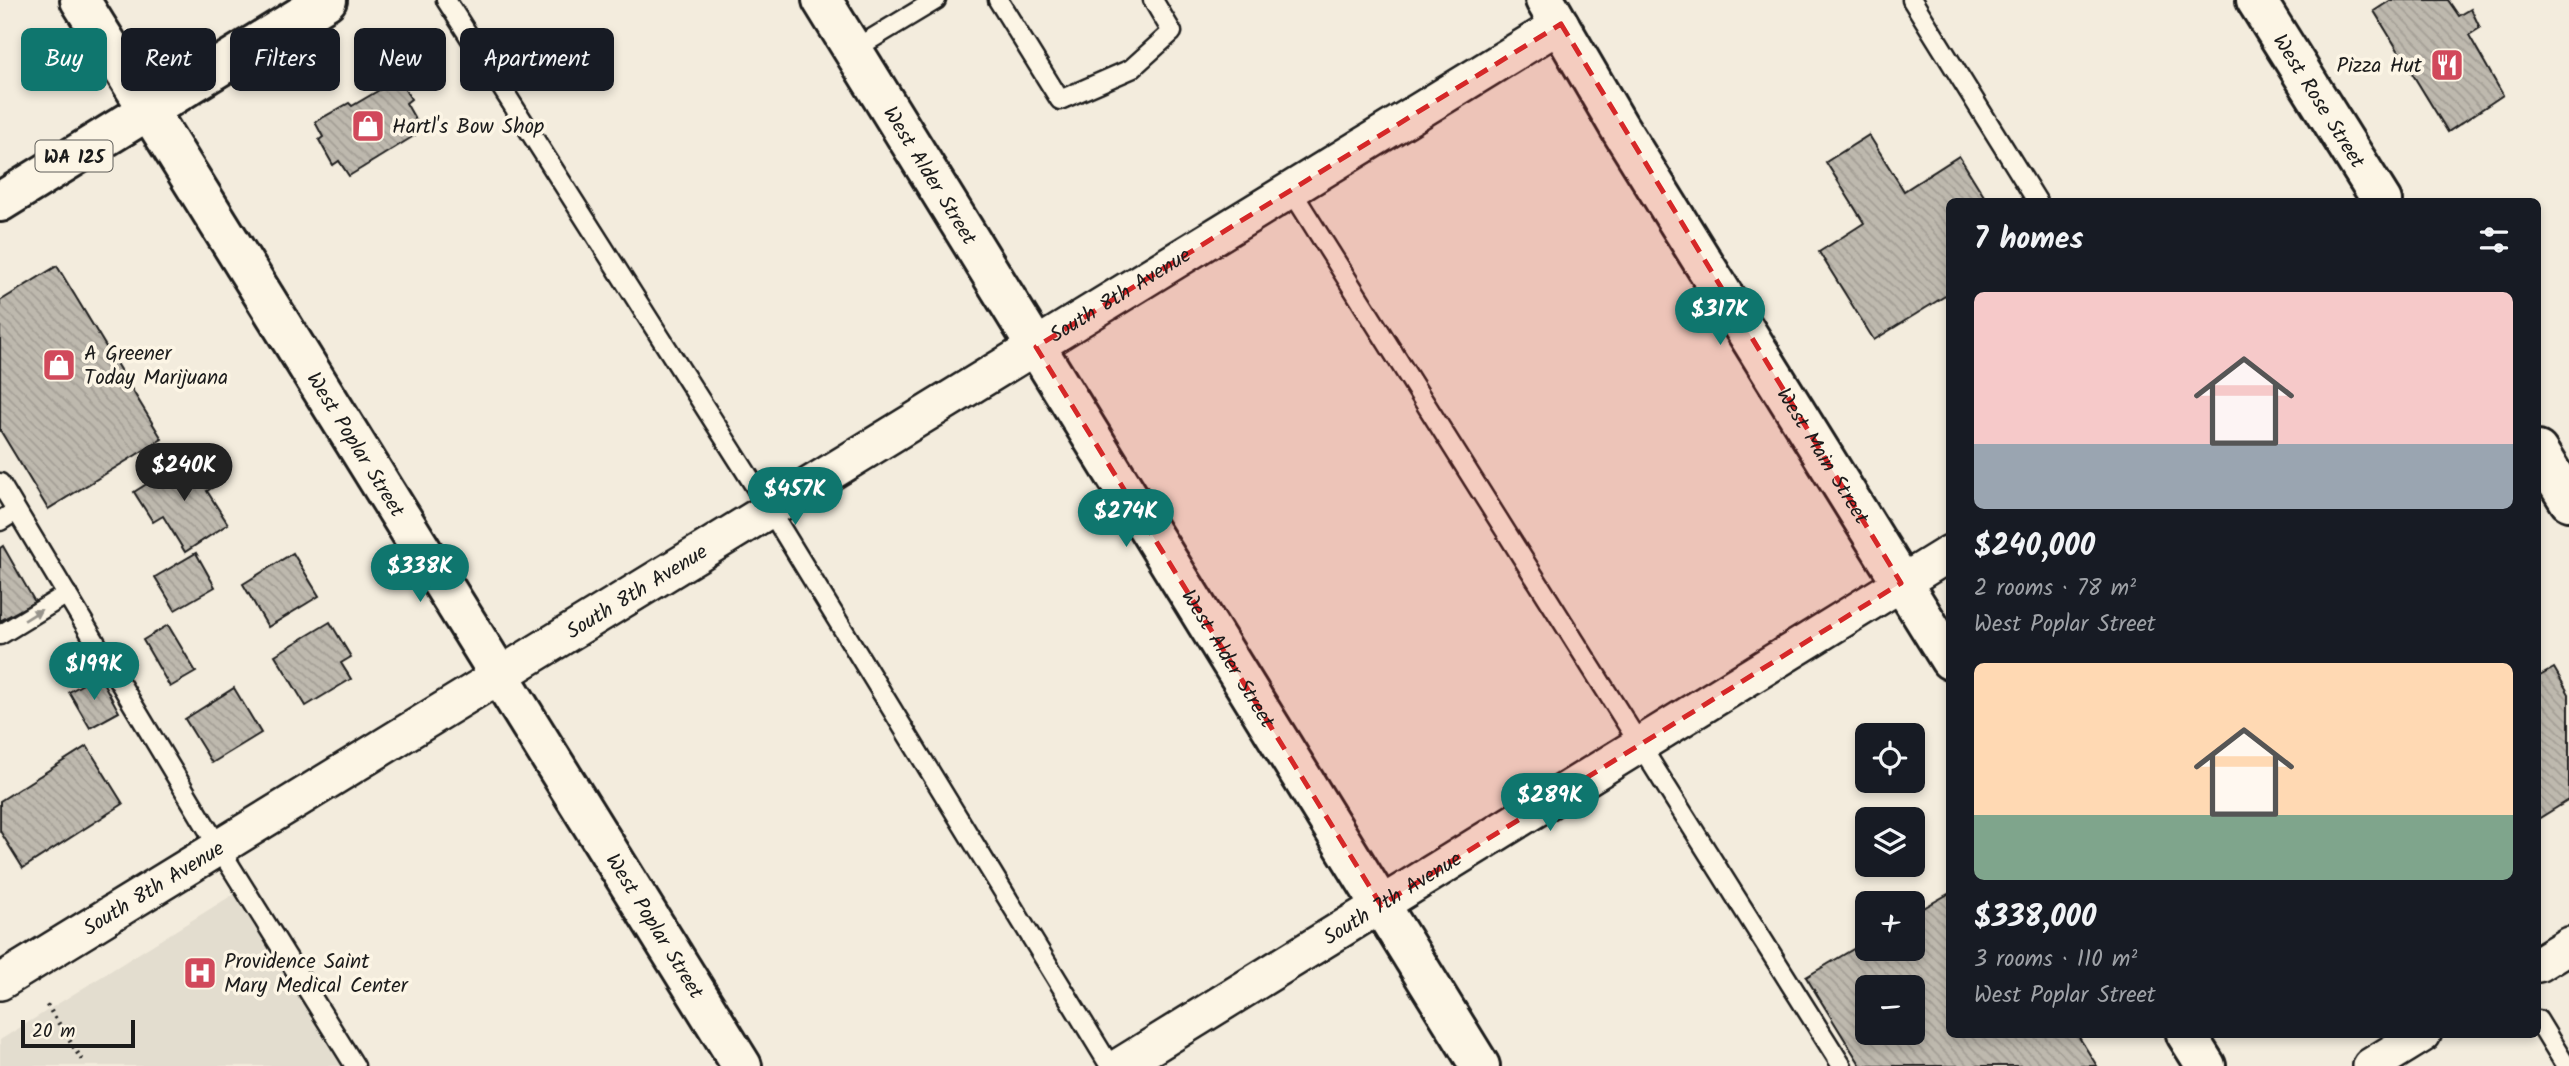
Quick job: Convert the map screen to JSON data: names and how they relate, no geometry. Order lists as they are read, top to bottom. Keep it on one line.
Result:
{"streets":{"main road":["West Rose Street","WA 125","West Alder Street","West Poplar Street","West Main Street"],"street":["South 8th Avenue","South 7th Avenue"]},"crossings":[["WA 125","West Poplar Street"],["West Alder Street","South 8th Avenue"],["West Alder Street","South 7th Avenue"],["South 8th Avenue","West Poplar Street"],["South 8th Avenue","West Main Street"],["West Main Street","South 7th Avenue"]],"places":{"restaurant":["Pizza Hut"],"shop":["Hartl's Bow Shop","A Greener Today Marijuana"],"hospital":["Providence Saint Mary Medical Center"]},"scale_bar":"20 m","page":{"chip":["Buy","Rent","Filters","New","Apartment"],"heading":"7 homes","list":[{"name":"$240,000","note":"2 rooms · 78 m² · West Poplar Street"},{"name":"$338,000","note":"3 rooms · 110 m² · West Poplar Street"}],"price":["$317K","$240K","$457K","$274K","$338K","$199K","$289K"],"map_buttons":["+","−"],"scale":"20 m"}}
